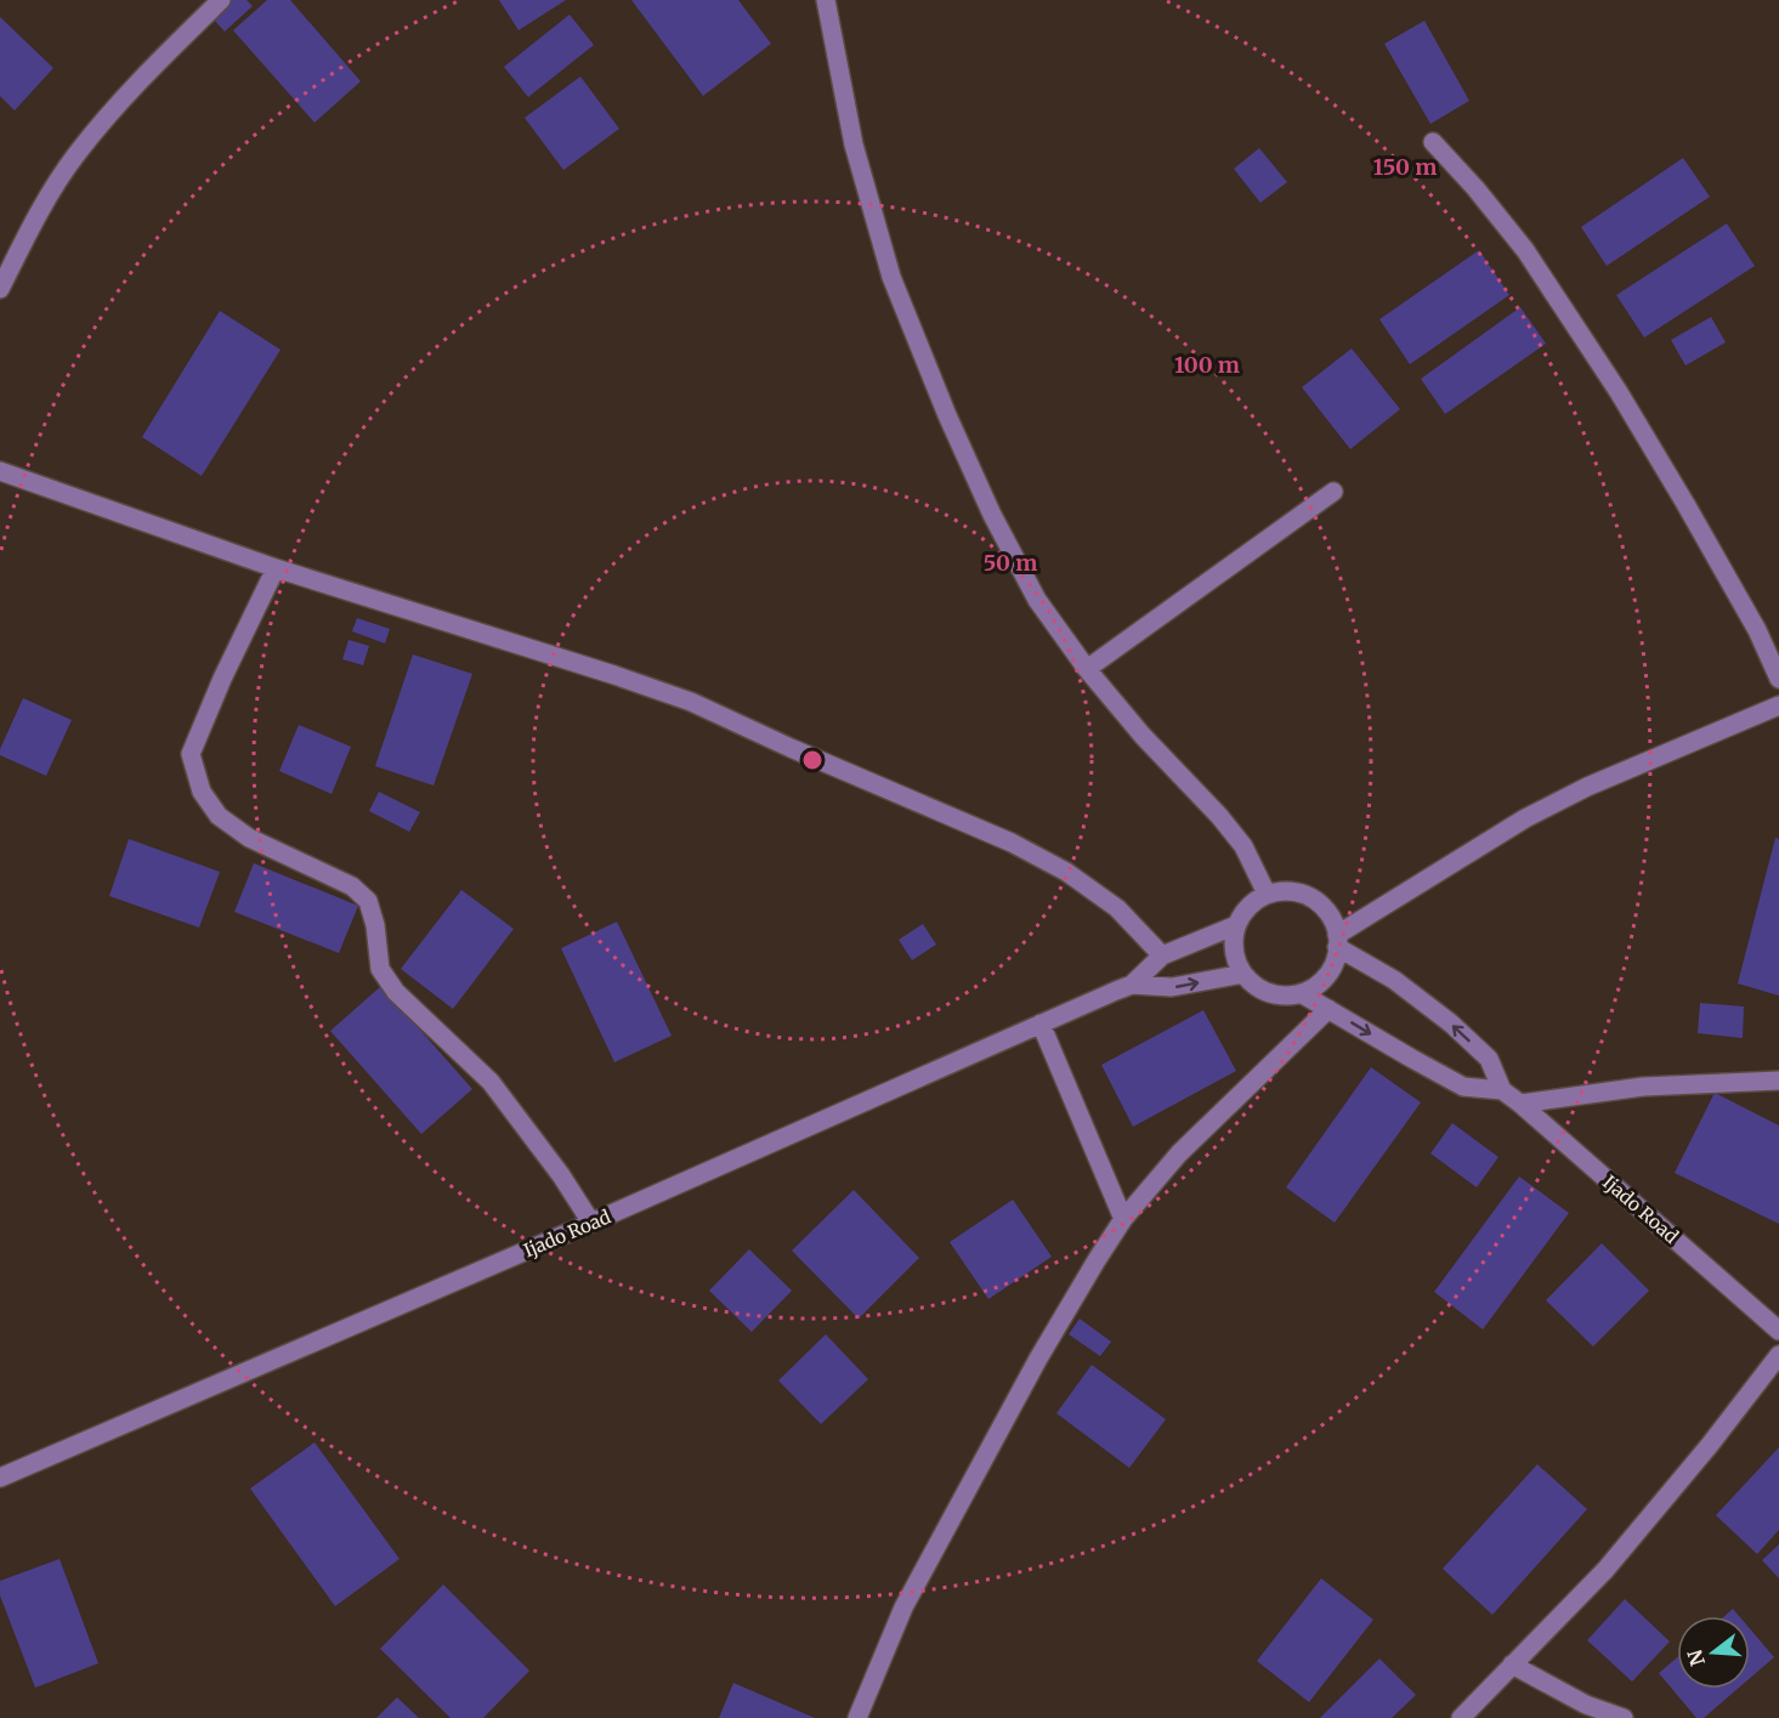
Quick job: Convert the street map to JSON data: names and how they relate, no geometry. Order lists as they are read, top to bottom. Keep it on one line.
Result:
{"streets":{"street":["Ijado Road"]},"north":"left","rings":["150 m","100 m","50 m"]}
